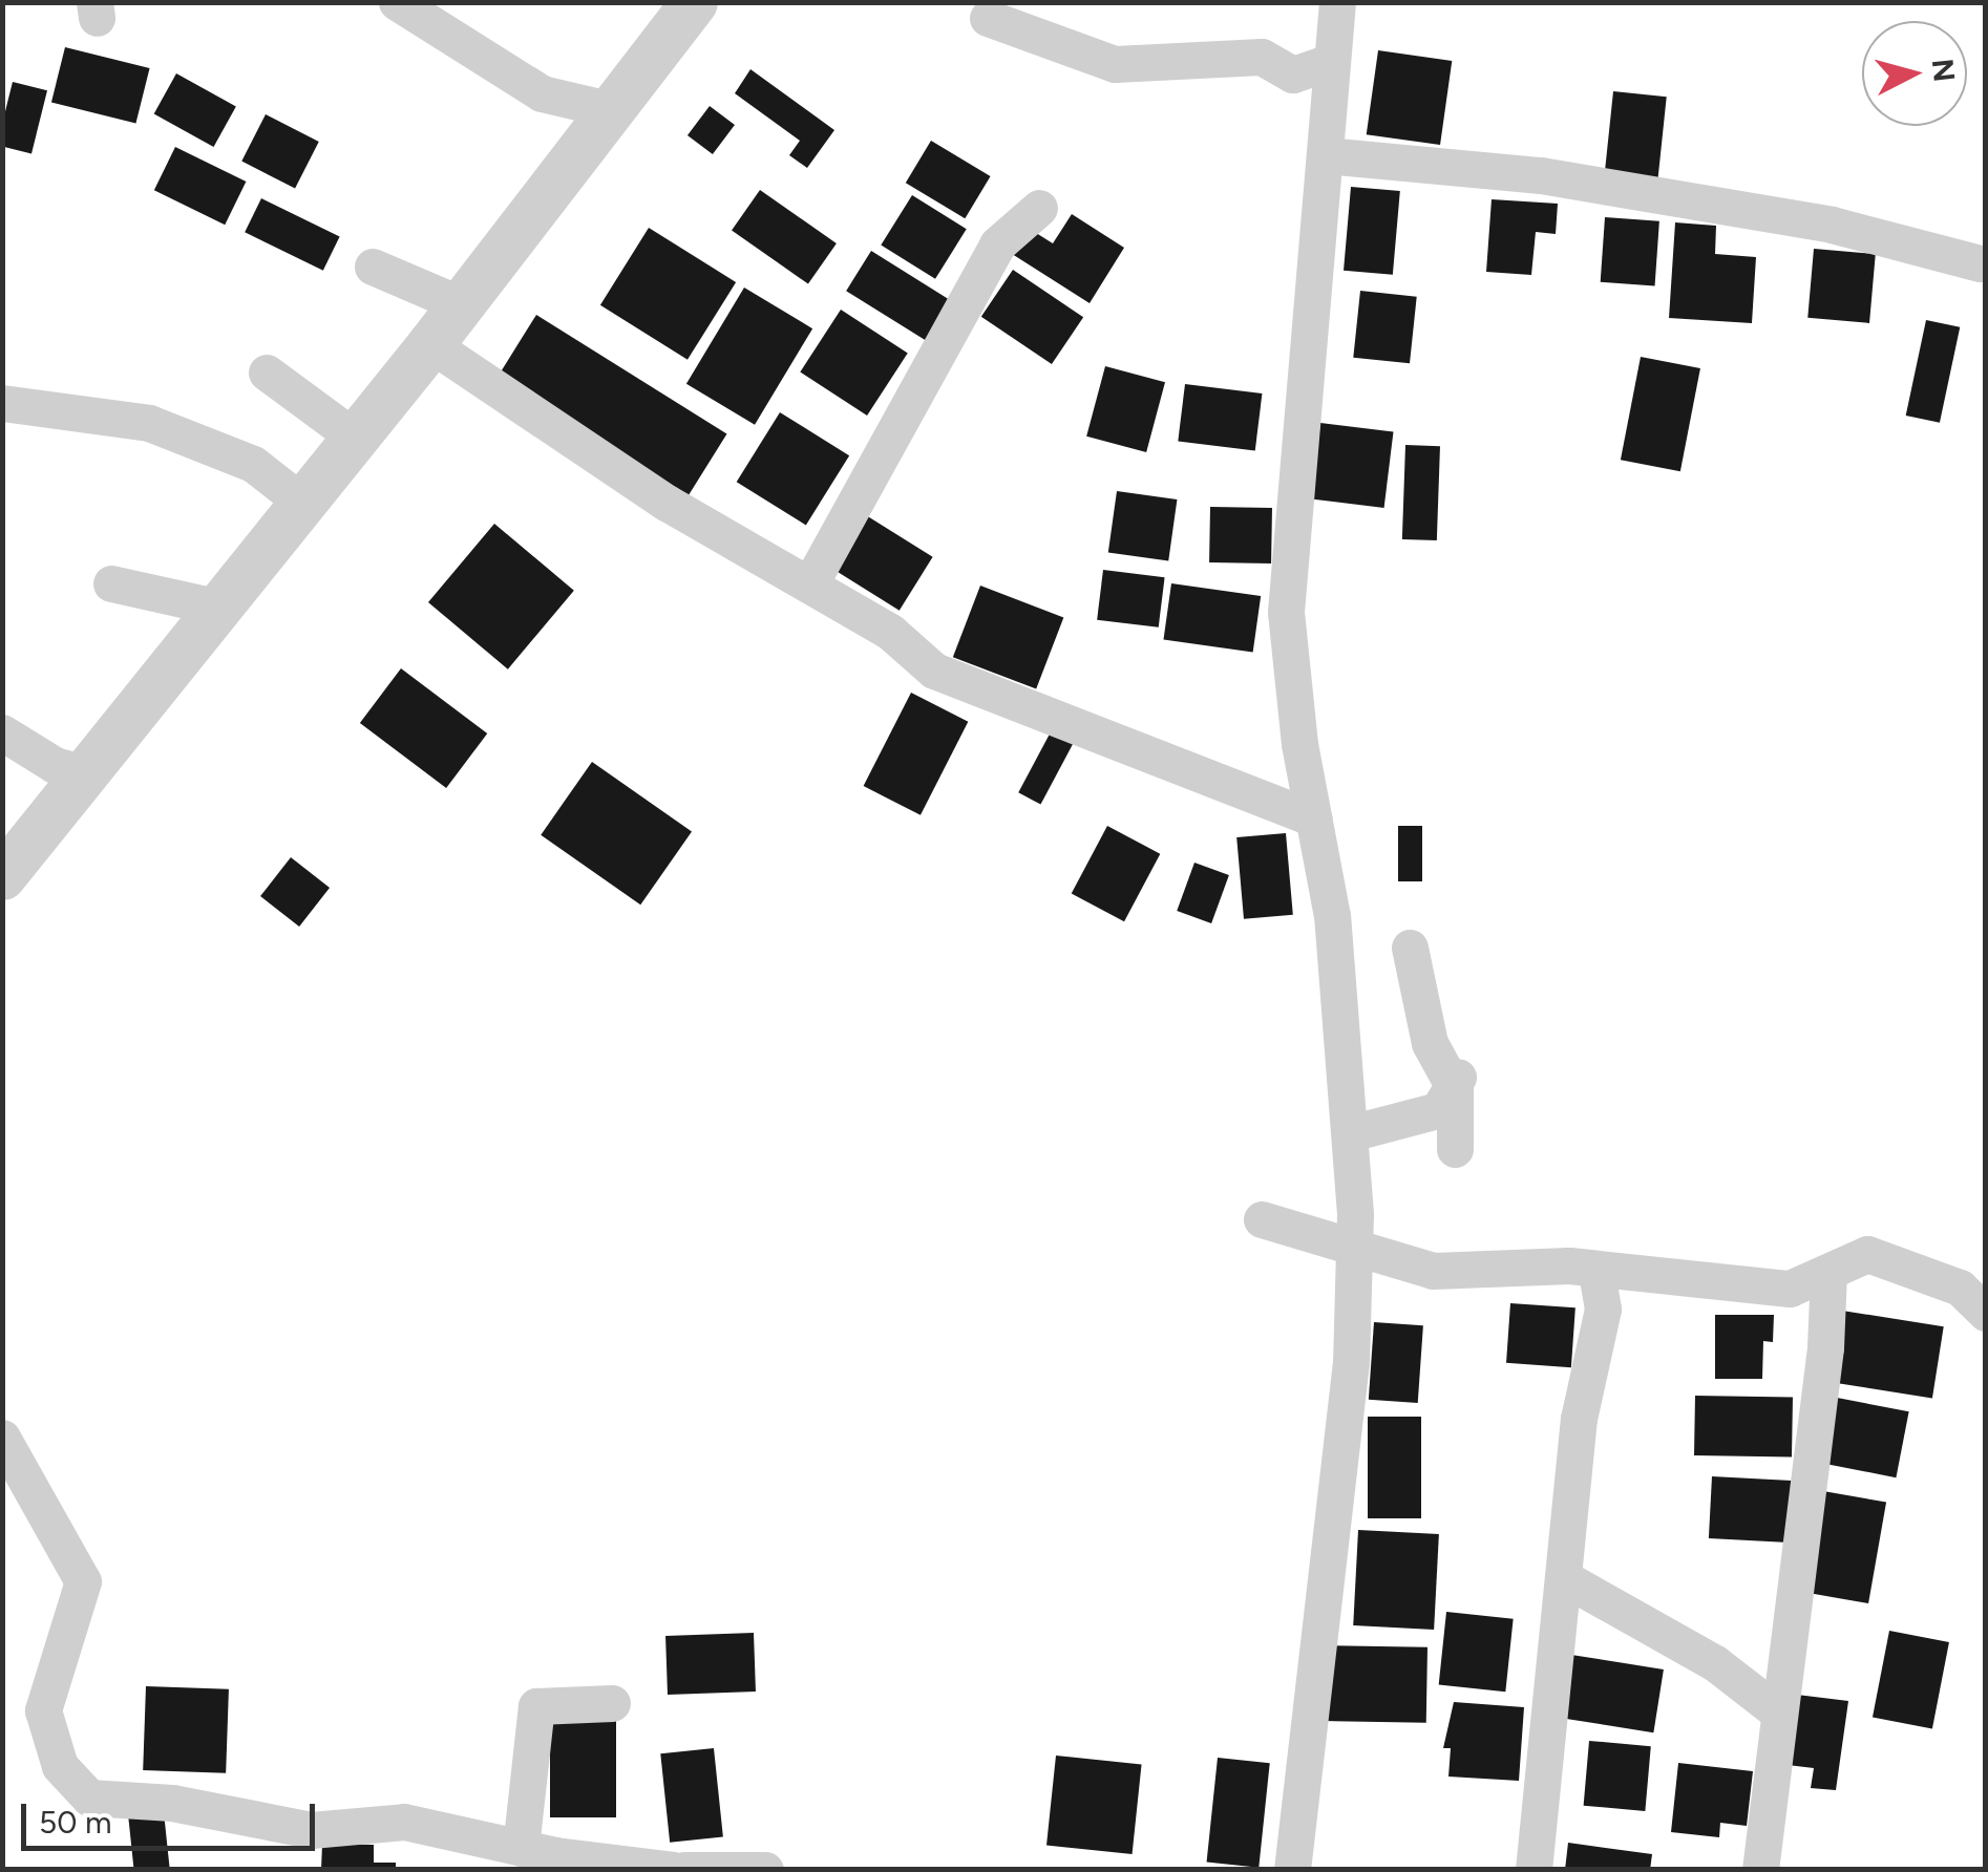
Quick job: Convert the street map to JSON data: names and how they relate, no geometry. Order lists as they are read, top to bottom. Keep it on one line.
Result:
{"scale_bar":"50 m","north":"right"}
